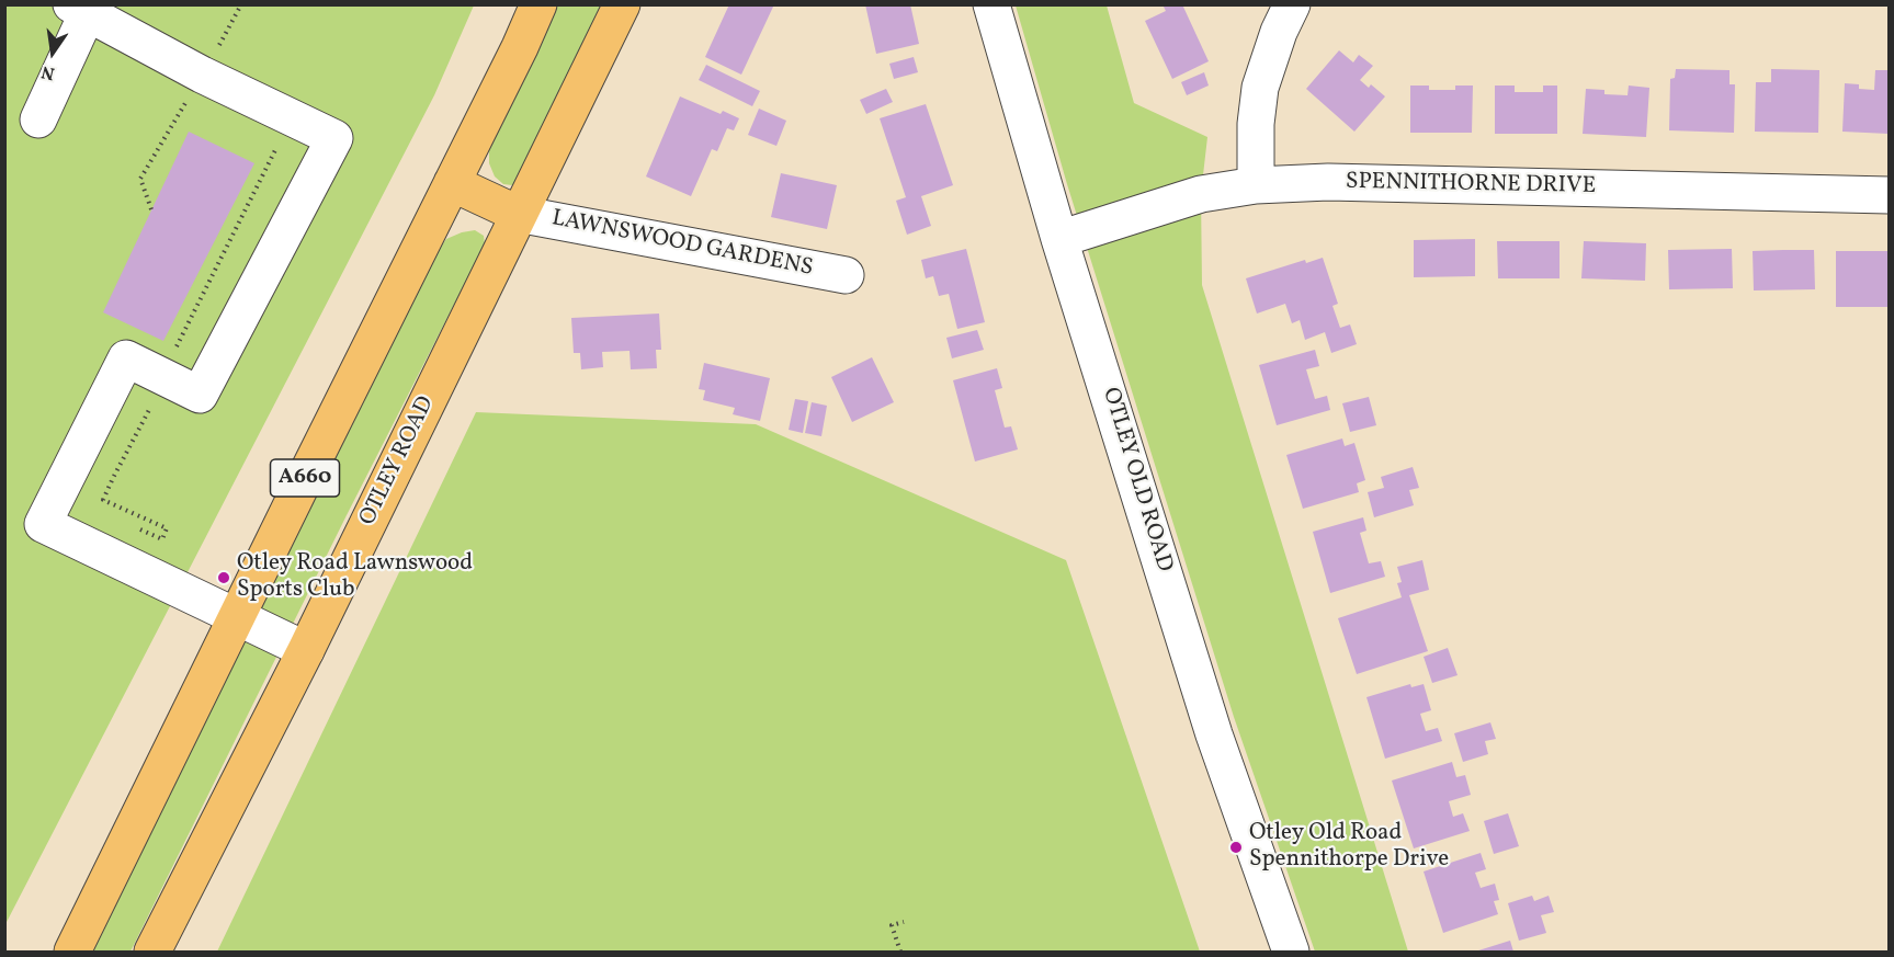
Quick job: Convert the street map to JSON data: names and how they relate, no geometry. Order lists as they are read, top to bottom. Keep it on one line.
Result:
{"streets":{"highway":["OTLEY ROAD","A660"],"street":["SPENNITHORNE DRIVE","LAWNSWOOD GARDENS","OTLEY OLD ROAD"]},"crossings":[["SPENNITHORNE DRIVE","OTLEY OLD ROAD"],["LAWNSWOOD GARDENS","OTLEY ROAD"]],"places":["Otley Road Lawnswood Sports Club","Otley Old Road Spennithorpe Drive"],"north":"bottom"}
